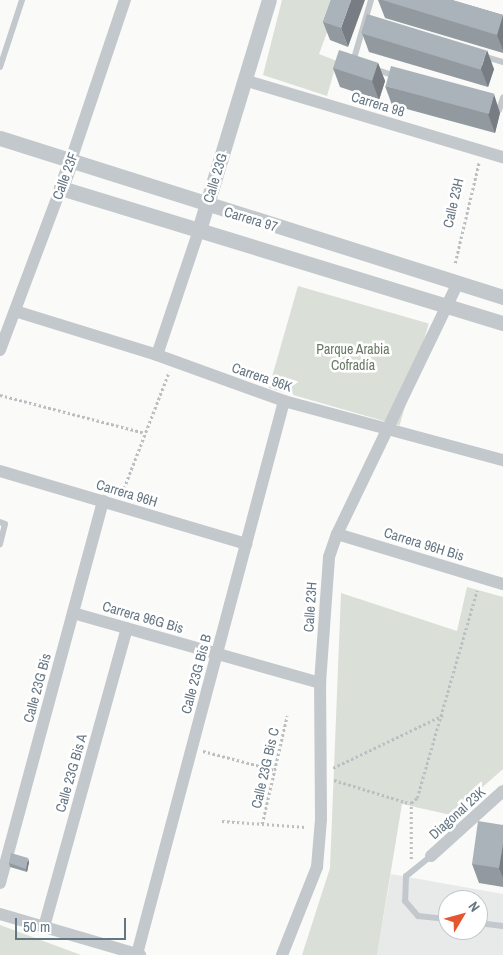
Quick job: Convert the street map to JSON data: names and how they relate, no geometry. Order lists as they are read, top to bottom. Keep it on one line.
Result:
{"streets":{"street":["Carrera 98","Calle 23F","Calle 23G","Calle 23H","Carrera 97","Carrera 96K","Carrera 96H","Carrera 96H Bis","Carrera 96G Bis","Calle 23G Bis B","Calle 23G Bis","Calle 23G Bis A","Diagonal 23K"],"path":["Calle 23G Bis C"]},"crossings":[["Carrera 98","Calle 23G"],["Carrera 98","Calle 23H"],["Calle 23F","Carrera 97"],["Calle 23F","Carrera 96K"],["Calle 23G","Carrera 97"],["Calle 23G","Carrera 96K"],["Calle 23H","Carrera 97"],["Calle 23H","Carrera 96K"],["Calle 23H","Carrera 96H Bis"],["Calle 23H","Carrera 96G Bis"],["Carrera 96K","Calle 23G Bis B"],["Carrera 96H","Calle 23G Bis B"],["Carrera 96H","Calle 23G Bis"],["Carrera 96G Bis","Calle 23G Bis B"],["Carrera 96G Bis","Calle 23G Bis"],["Carrera 96G Bis","Calle 23G Bis A"]],"parks":["Parque Arabia Cofradía"],"scale_bar":"50 m","north":"top right"}
